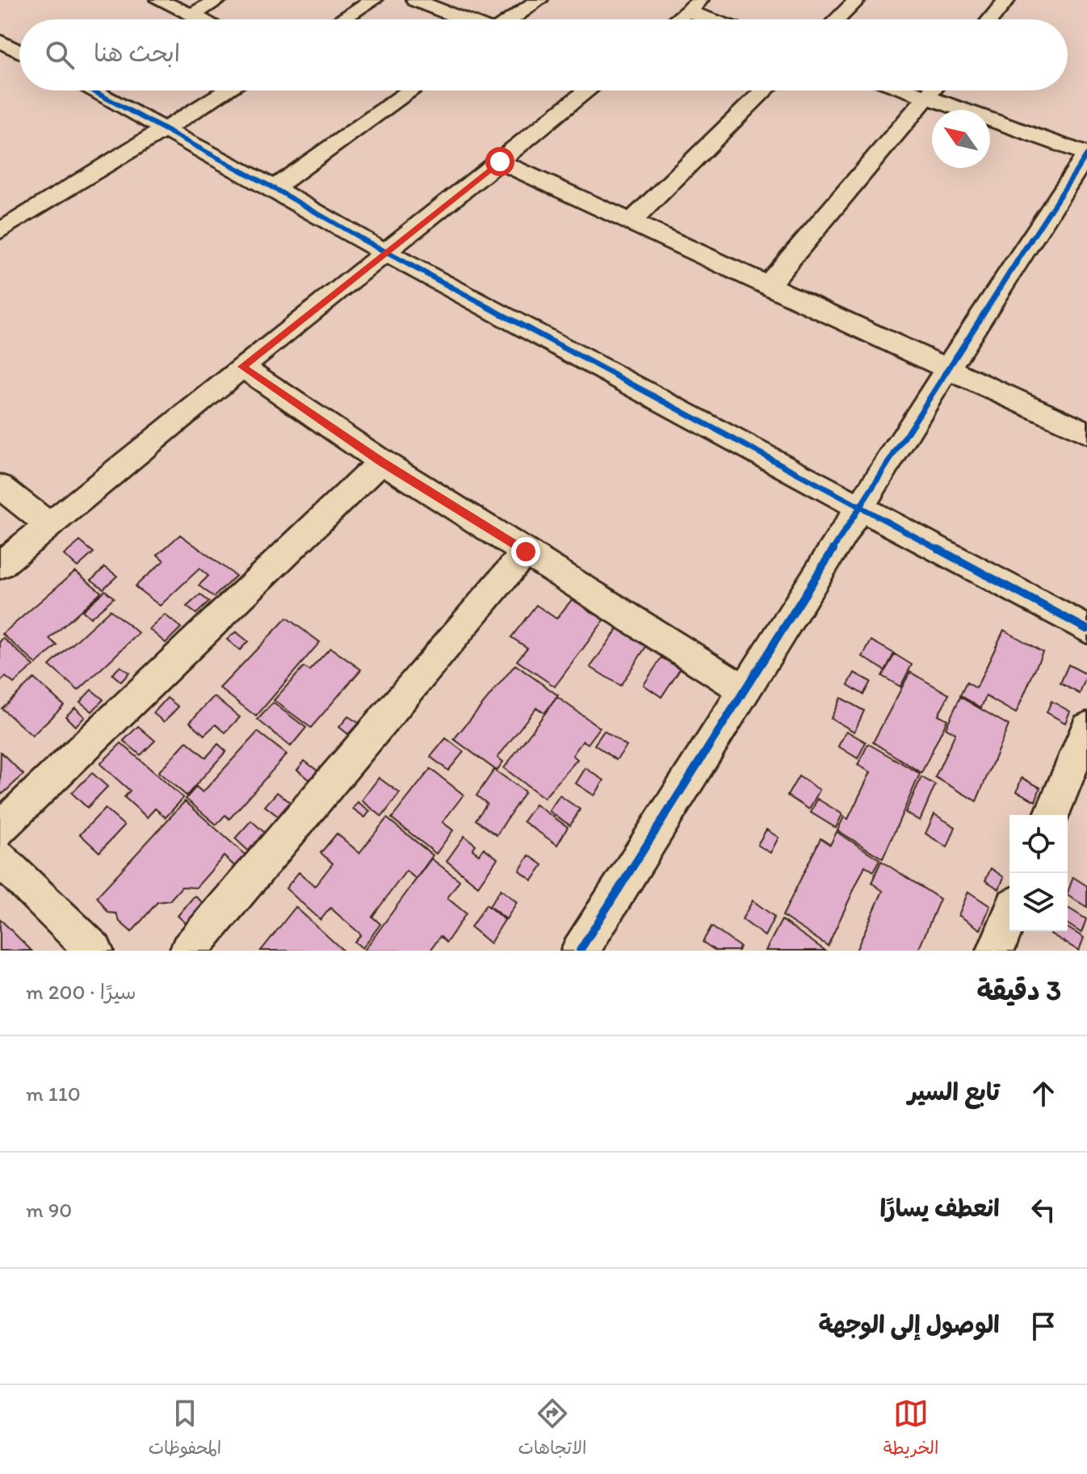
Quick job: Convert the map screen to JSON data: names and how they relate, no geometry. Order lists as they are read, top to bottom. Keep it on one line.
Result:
{"north":"top left","page":{"search":"ابحث هنا","heading":["3 دقيقة","سيرًا · 200 m"],"list":[["تابع السير","110 m"],["انعطف يسارًا","90 m"],"الوصول إلى الوجهة"],"nav":["الخريطة","الاتجاهات","المحفوظات"]}}
